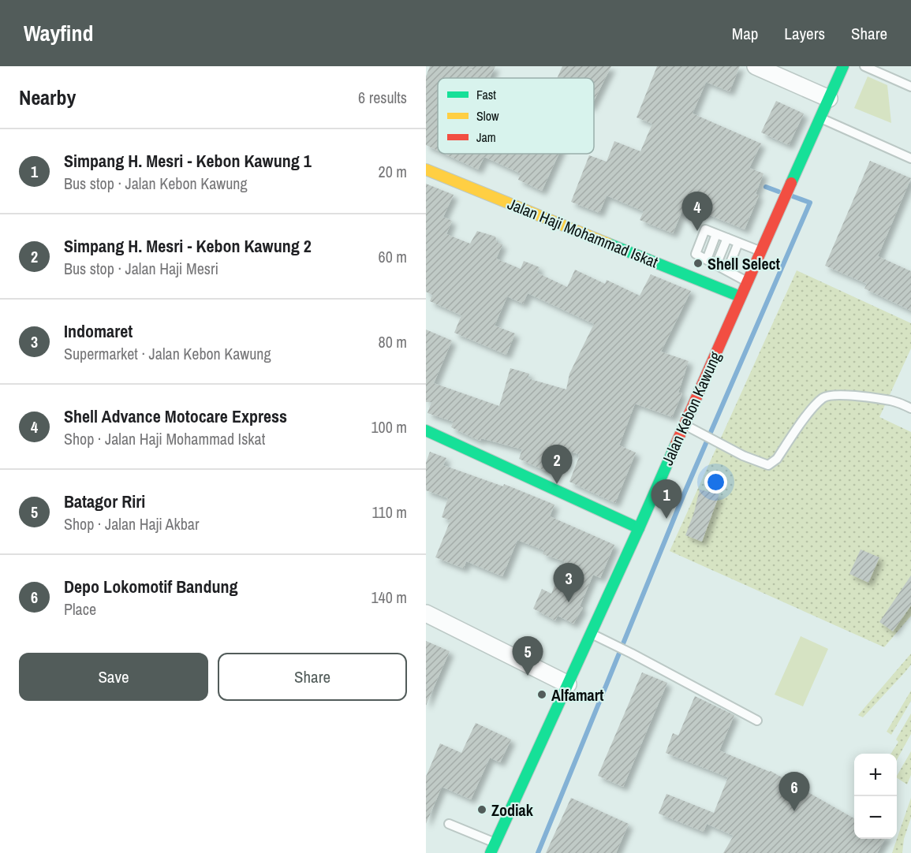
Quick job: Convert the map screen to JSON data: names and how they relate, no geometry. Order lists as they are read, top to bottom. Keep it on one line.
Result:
{"streets":{"main road":["Jalan Haji Mohammad Iskat","Jalan Kebon Kawung"]},"crossings":[["Jalan Haji Mohammad Iskat","Jalan Kebon Kawung"]],"places":["Shell Select","Alfamart","Zodiak"],"legend":["Fast","Slow","Jam"],"page":{"header":"Wayfind","nav":["Map","Layers","Share"],"heading":["Nearby","6 results"],"list":[{"mark":"1","name":"Simpang H. Mesri - Kebon Kawung 1","note":"Bus stop · Jalan Kebon Kawung","value":"20 m"},{"mark":"2","name":"Simpang H. Mesri - Kebon Kawung 2","note":"Bus stop · Jalan Haji Mesri","value":"60 m"},{"mark":"3","name":"Indomaret","note":"Supermarket · Jalan Kebon Kawung","value":"80 m"},{"mark":"4","name":"Shell Advance Motocare Express","note":"Shop · Jalan Haji Mohammad Iskat","value":"100 m"},{"mark":"5","name":"Batagor Riri","note":"Shop · Jalan Haji Akbar","value":"110 m"},{"mark":"6","name":"Depo Lokomotif Bandung","note":"Place","value":"140 m"}],"pins":["4","2","1","3","5","6"],"buttons":["Save","Share"],"map_buttons":["+","−"]}}
